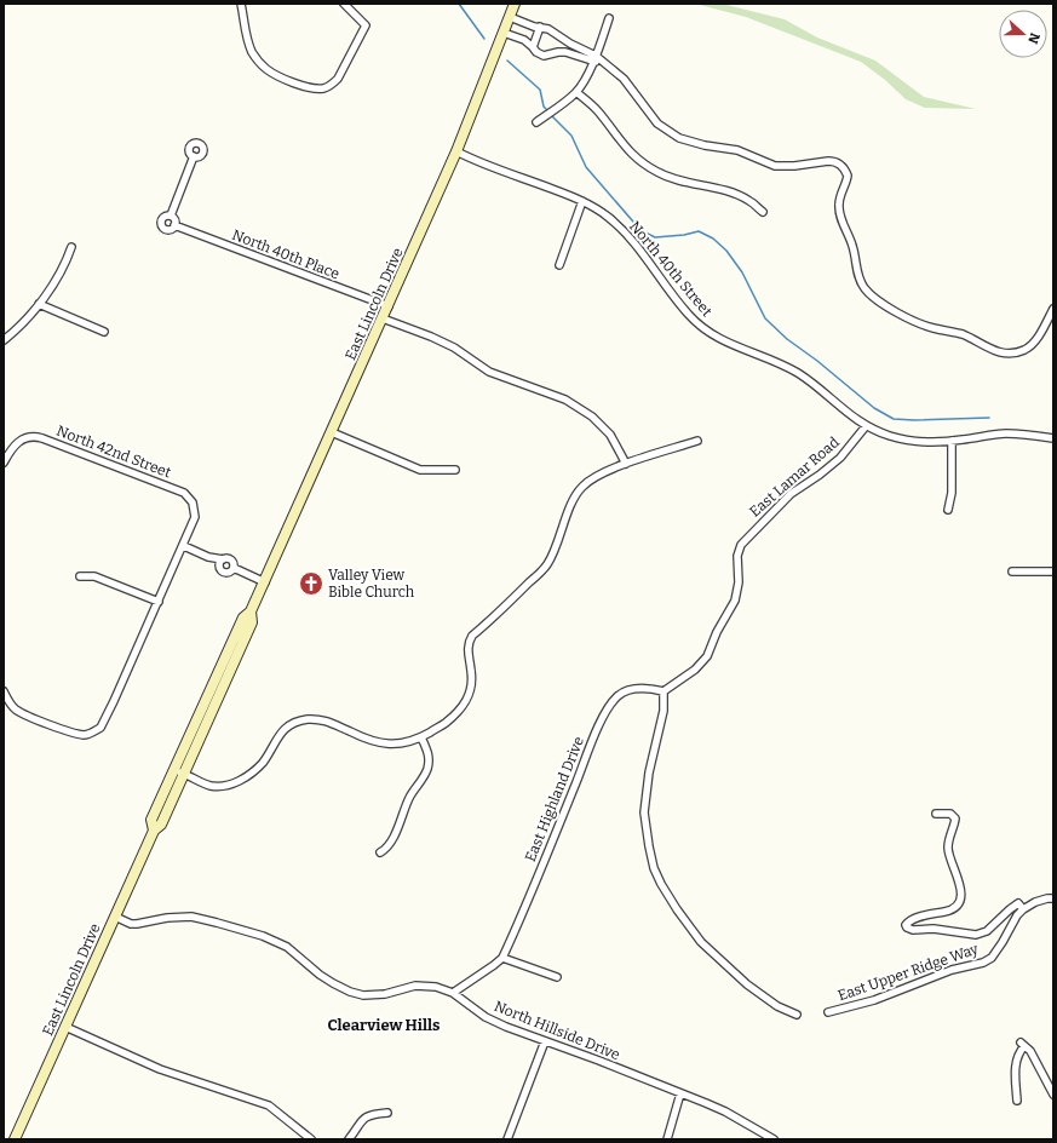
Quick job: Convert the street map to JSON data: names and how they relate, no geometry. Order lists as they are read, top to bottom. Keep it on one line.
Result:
{"streets":{"main road":["East Lincoln Drive"],"street":["North 40th Place","North 40th Street","North 42nd Street","East Lamar Road","East Highland Drive","East Upper Ridge Way","North Hillside Drive"]},"crossings":[["North 40th Place","East Lincoln Drive"],["North 40th Street","East Lincoln Drive"],["North 40th Street","East Lamar Road"],["East Lincoln Drive","North Hillside Drive"],["East Lamar Road","East Highland Drive"]],"districts":["Clearview Hills"],"places":{"church":["Valley View Bible Church"]},"north":"right"}
